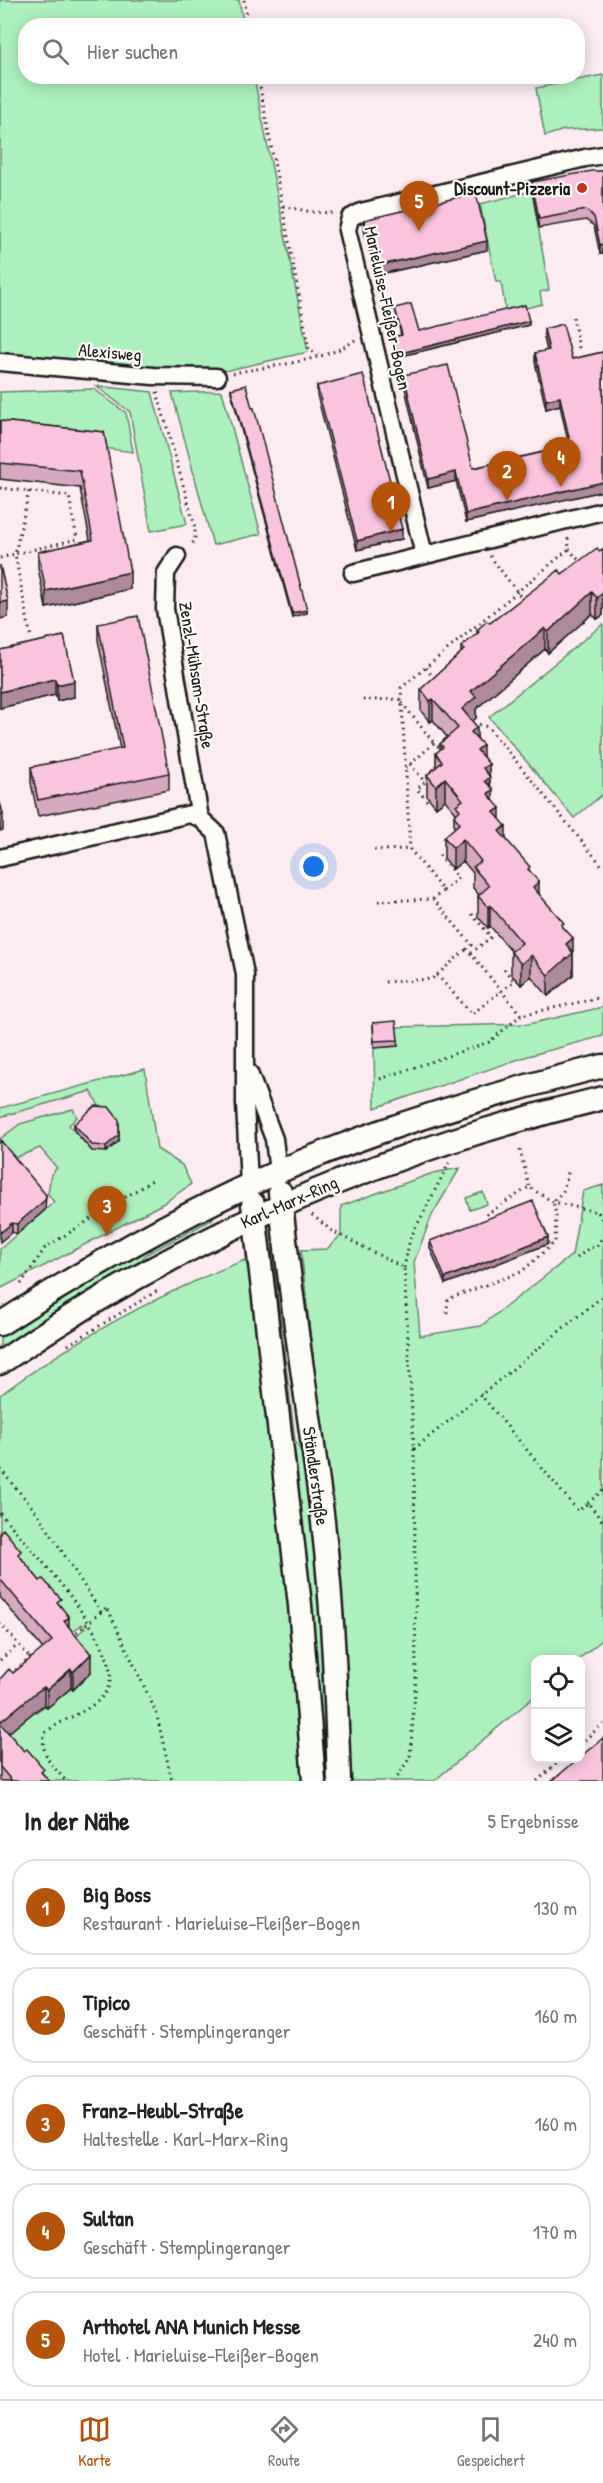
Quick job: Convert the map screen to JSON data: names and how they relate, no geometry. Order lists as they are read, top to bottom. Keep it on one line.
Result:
{"streets":{"main road":["Karl-Marx-Ring","Ständlerstraße"],"street":["Marieluise-Fleißer-Bogen","Alexisweg","Zenzl-Mühsam-Straße"]},"crossings":[["Karl-Marx-Ring","Ständlerstraße"]],"places":["Discount-Pizzeria"],"page":{"search":"Hier suchen","pins":["5","4","2","1","3"],"heading":["In der Nähe","5 Ergebnisse"],"list":[{"mark":"1","name":"Big Boss","note":"Restaurant · Marieluise-Fleißer-Bogen","value":"130 m"},{"mark":"2","name":"Tipico","note":"Geschäft · Stemplingeranger","value":"160 m"},{"mark":"3","name":"Franz-Heubl-Straße","note":"Haltestelle · Karl-Marx-Ring","value":"160 m"},{"mark":"4","name":"Sultan","note":"Geschäft · Stemplingeranger","value":"170 m"},{"mark":"5","name":"Arthotel ANA Munich Messe","note":"Hotel · Marieluise-Fleißer-Bogen","value":"240 m"}],"nav":["Karte","Route","Gespeichert"]}}
